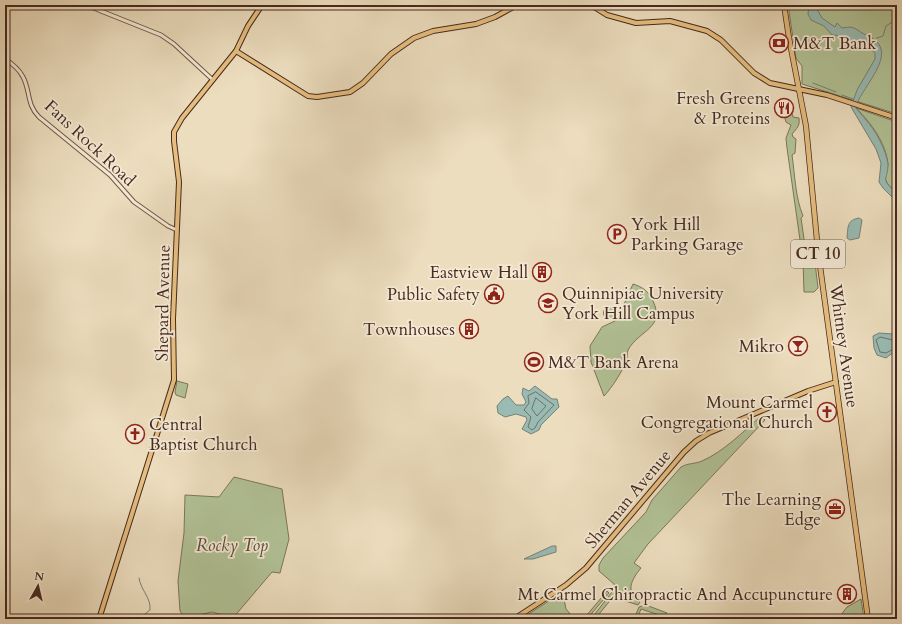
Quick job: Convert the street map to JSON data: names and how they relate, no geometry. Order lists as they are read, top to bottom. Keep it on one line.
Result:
{"streets":{"highway":["CT 10","Whitney Avenue"],"main road":["Shepard Avenue","Sherman Avenue"],"street":["Fans Rock Road"]},"crossings":[["Fans Rock Road","Shepard Avenue"],["Whitney Avenue","Sherman Avenue"]],"parks":["Rocky Top"],"places":{"bank":["M&T Bank"],"restaurant":["Fresh Greens & Proteins"],"parking":["York Hill Parking Garage"],"building":["Eastview Hall","Townhouses","Mt Carmel Chiropractic And Accupuncture"],"public building":["Public Safety"],"school or university":["Quinnipiac University York Hill Campus"],"bar":["Mikro"],"sports":["M&T Bank Arena"],"church":["Mount Carmel Congregational Church","Central Baptist Church"],"office":["The Learning Edge"]},"north":"top"}
